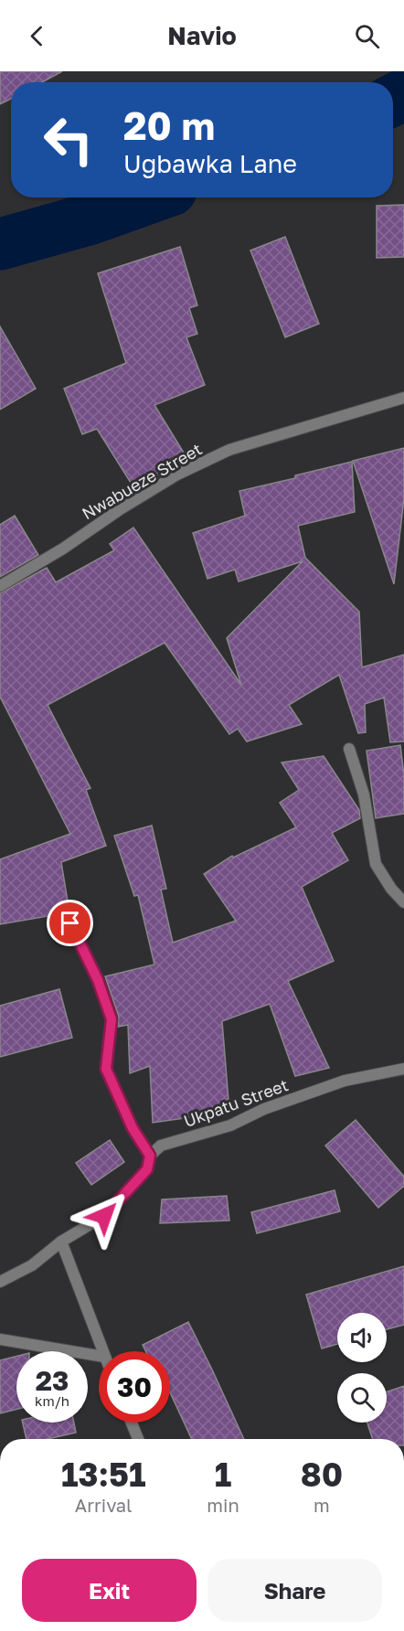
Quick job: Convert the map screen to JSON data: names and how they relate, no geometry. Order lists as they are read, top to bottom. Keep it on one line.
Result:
{"streets":{"street":["Nwabueze Street","Ukpatu Street"]},"page":{"header":"Navio","turn":["20 m","Ugbawka Lane"],"speed":"23 km/h","limit":"30","eta":["13:51","Arrival","1","min","80","m"],"buttons":["Exit","Share"]}}
